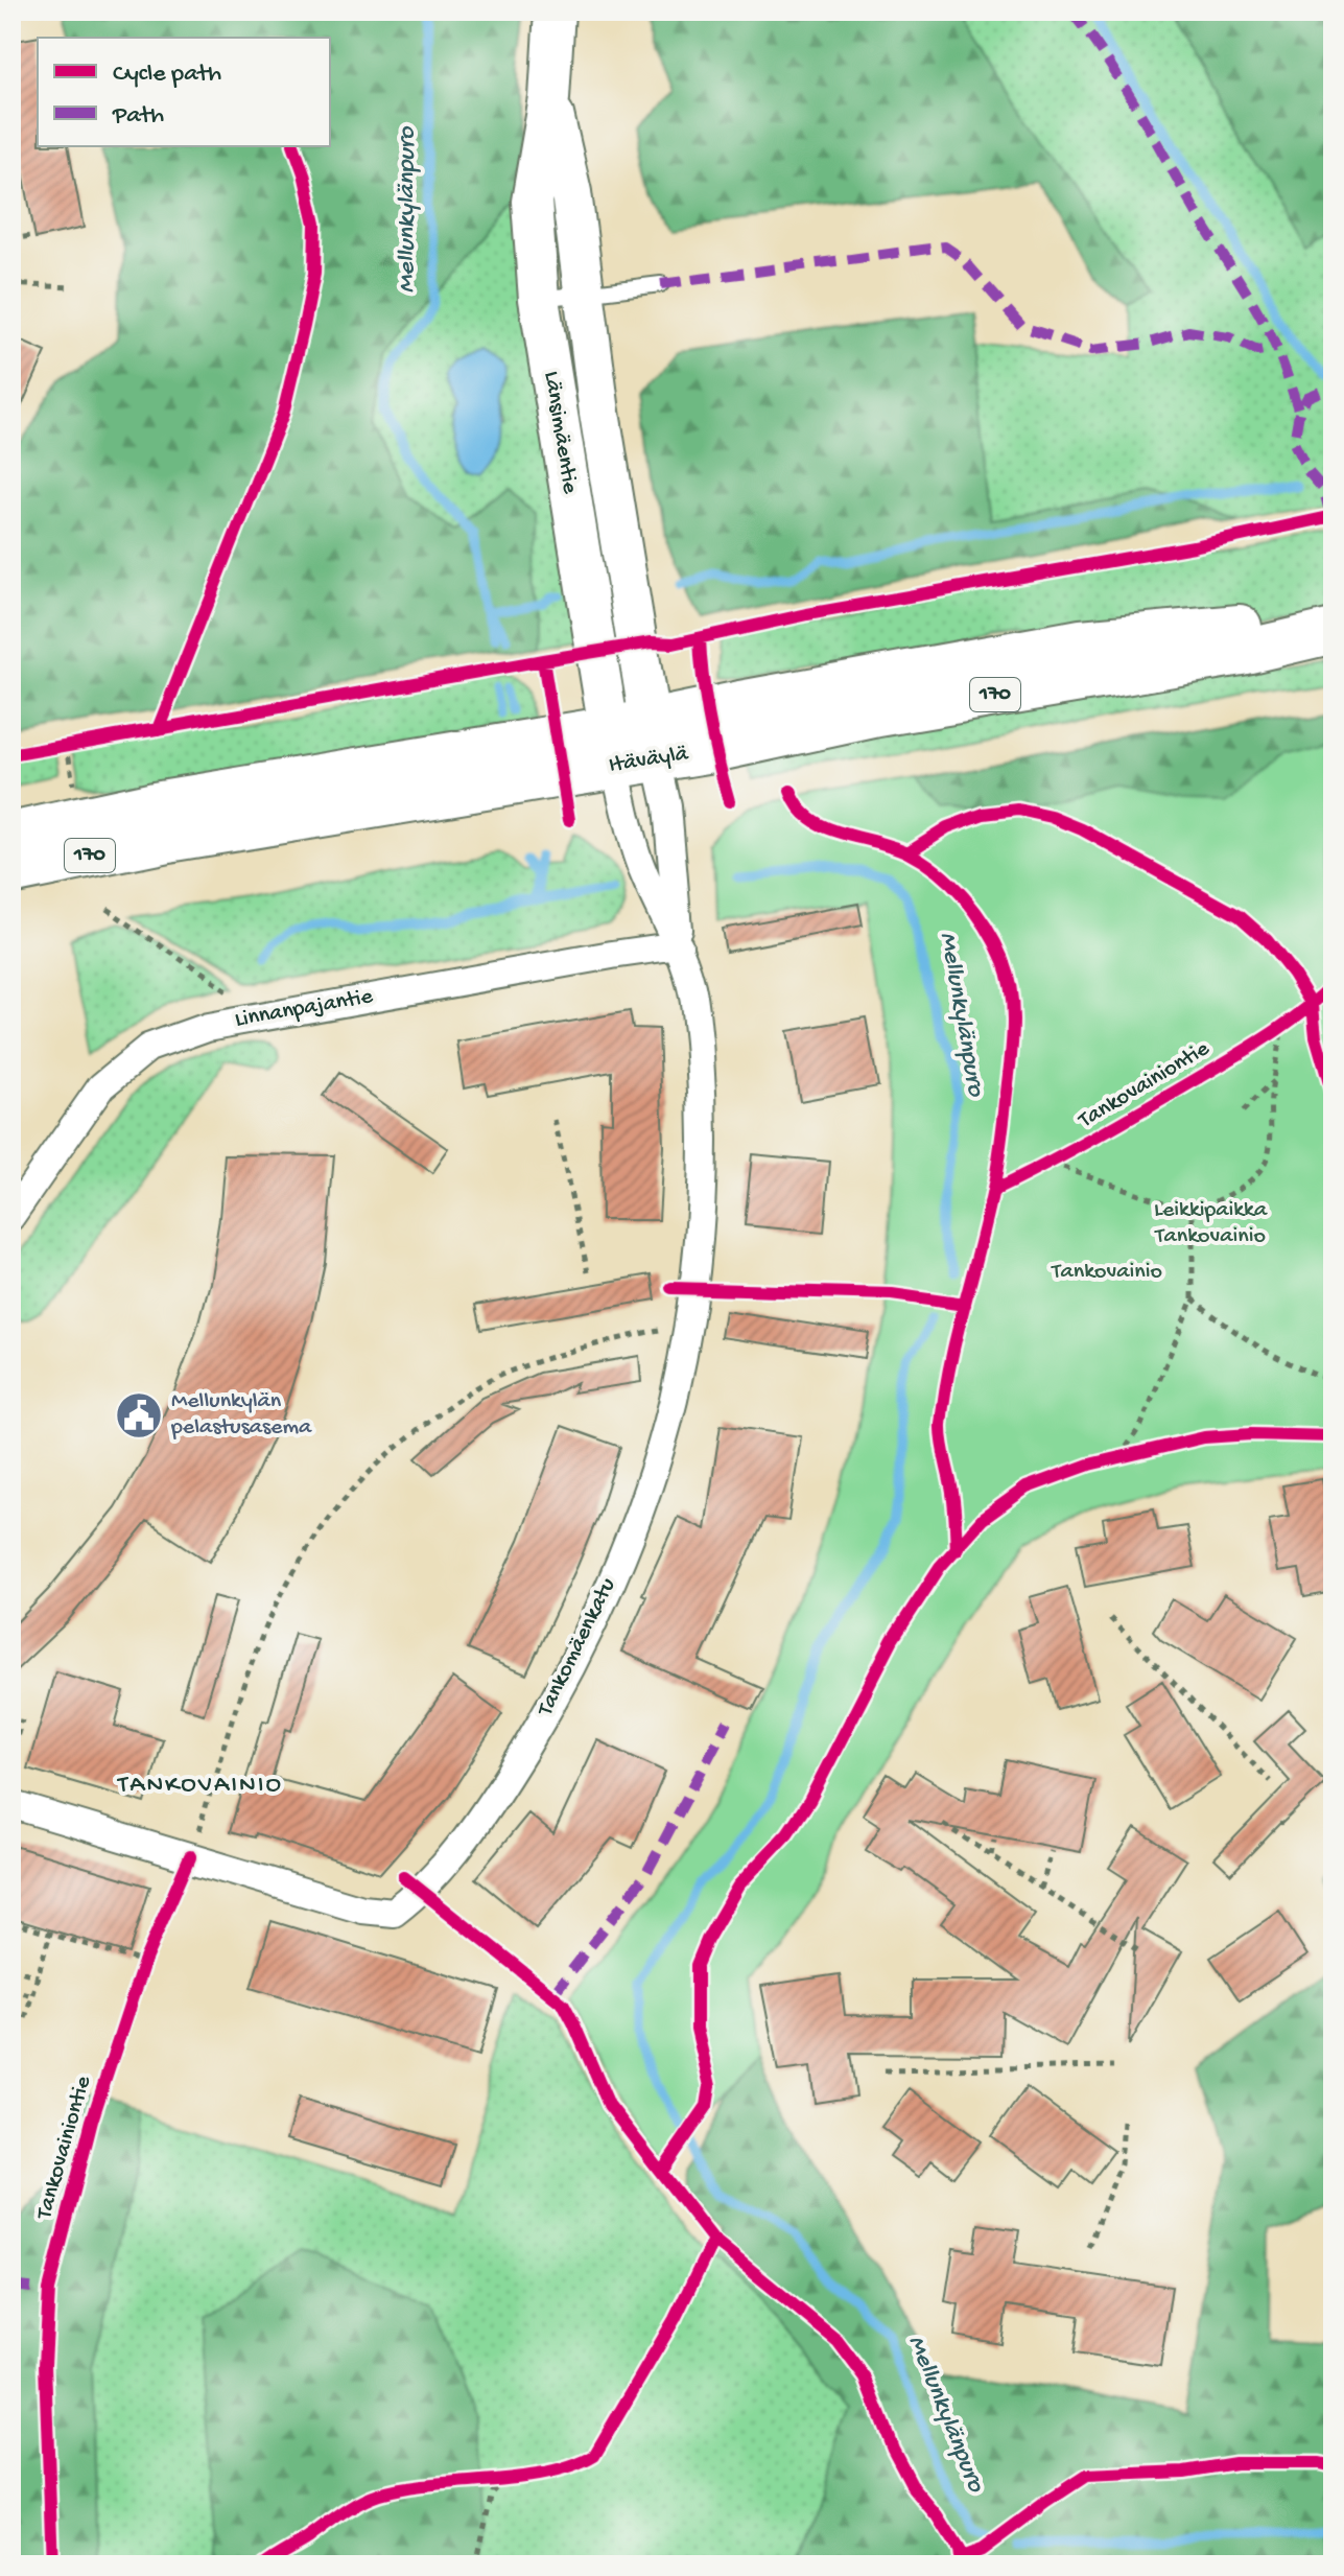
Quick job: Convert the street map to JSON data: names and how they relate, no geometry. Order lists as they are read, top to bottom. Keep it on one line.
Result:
{"streets":{"main road":["Länsimäentie","170","Itäväylä"],"street":["Linnanpajantie","Tankomäenkatu"],"cycle path":["Tankovainiontie"]},"crossings":[["Länsimäentie","Itäväylä"],["Länsimäentie","Tankomäenkatu"],["Itäväylä","Tankomäenkatu"],["Linnanpajantie","Tankomäenkatu"]],"districts":["TANKOVAINIO"],"water":["Mellunkylänpuro"],"parks":["Leikkipaikka Tankovainio","Tankovainio"],"places":{"public building":["Mellunkylän pelastusasema"]},"legend":["Cycle path","Path"]}
